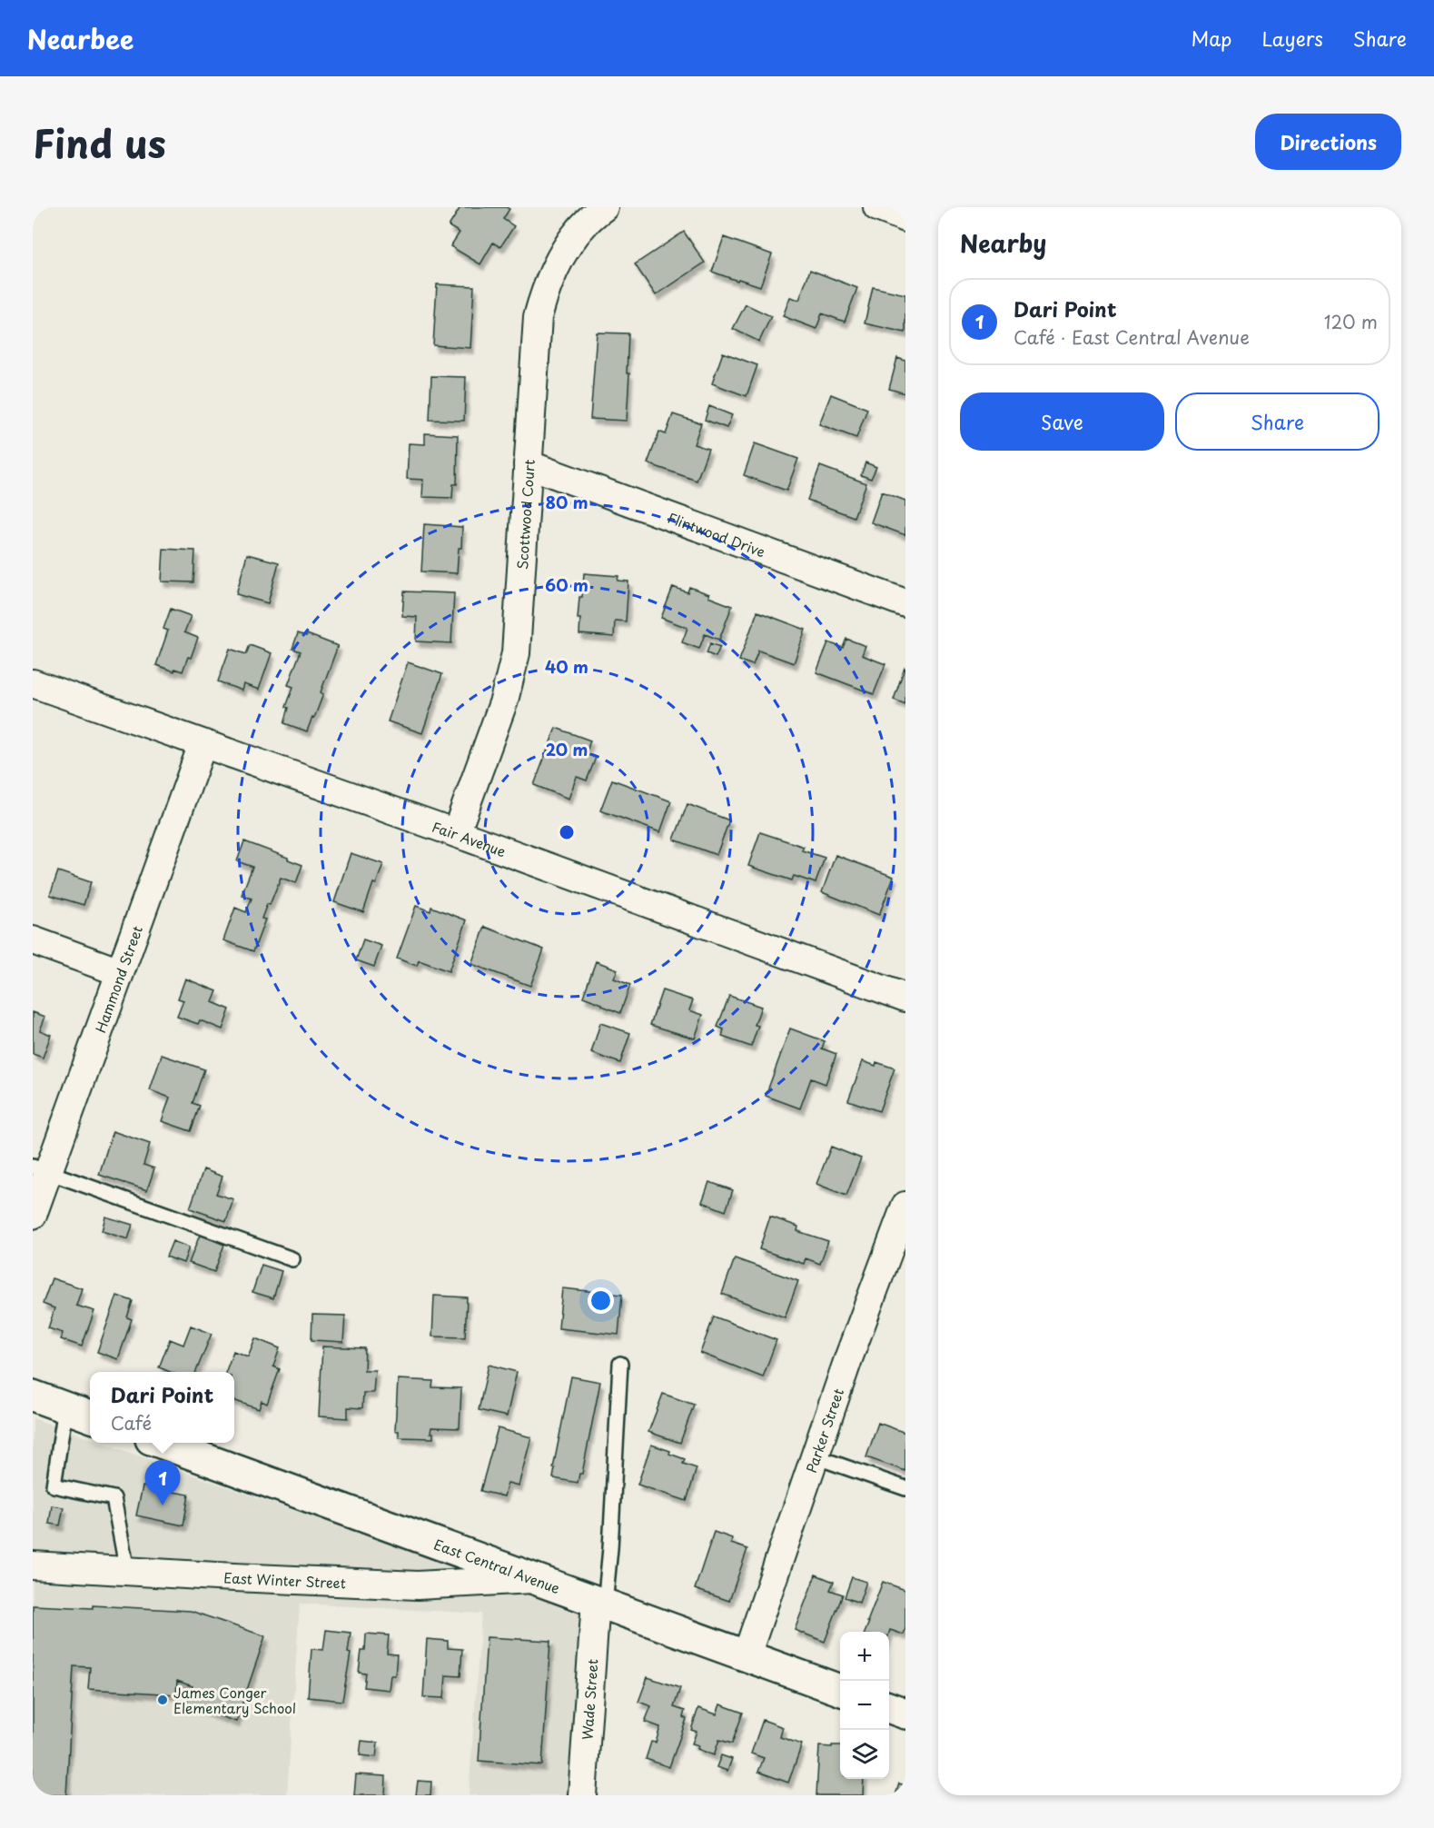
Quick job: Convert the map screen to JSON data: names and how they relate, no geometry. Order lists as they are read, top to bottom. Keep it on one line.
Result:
{"streets":{"main road":["East Central Avenue"],"street":["Scottwood Court","Flintwood Drive","Fair Avenue","Hammond Street","Parker Street","East Winter Street","Wade Street"]},"crossings":[["Scottwood Court","Flintwood Drive"],["Scottwood Court","Fair Avenue"],["Fair Avenue","Hammond Street"],["Parker Street","East Central Avenue"],["East Central Avenue","East Winter Street"],["East Central Avenue","Wade Street"]],"places":["James Conger Elementary School"],"page":{"header":"Nearbee","nav":["Map","Layers","Share"],"title":"Find us","buttons":["Directions",["Save","Share"]],"heading":"Nearby","list":[{"mark":"1","name":"Dari Point","note":"Café · East Central Avenue","value":"120 m"}],"popup":["Dari Point","Café"],"pins":"1","map_buttons":["+","−"]},"rings":["80 m","60 m","40 m","20 m"]}
